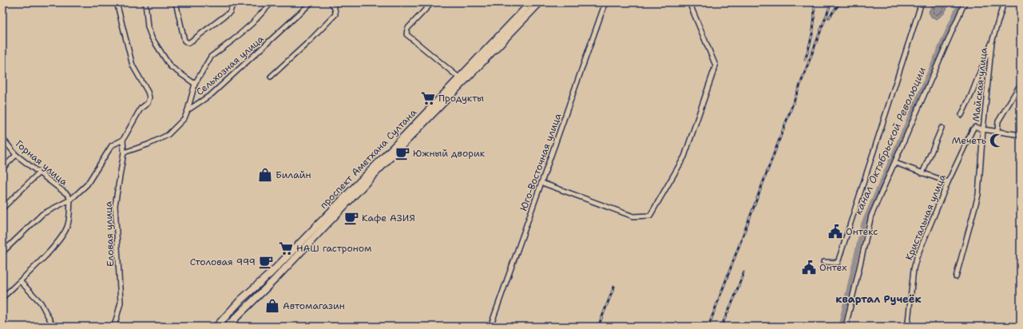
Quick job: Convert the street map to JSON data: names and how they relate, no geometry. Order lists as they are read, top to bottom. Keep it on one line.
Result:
{"streets":{"main road":["проспект Аметхана Султана"],"street":["Сельхозная улица","Майская улица","Юго-Восточная улица","Горная улица","Кристальная улица","Еловая улица"]},"crossings":[["Сельхозная улица","Еловая улица"],["Майская улица","Кристальная улица"]],"districts":["квартал Ручеёк"],"water":["канал Октябрьской Революции"],"places":{"supermarket":["Продукты","НАШ гастроном"],"mosque":["Мечеть"],"cafe":["Южный дворик","Кафе АЗИЯ","Столовая 999"],"shop":["Билайн","Автомагазин"],"public building":["Онтекс","Онтех"]}}
